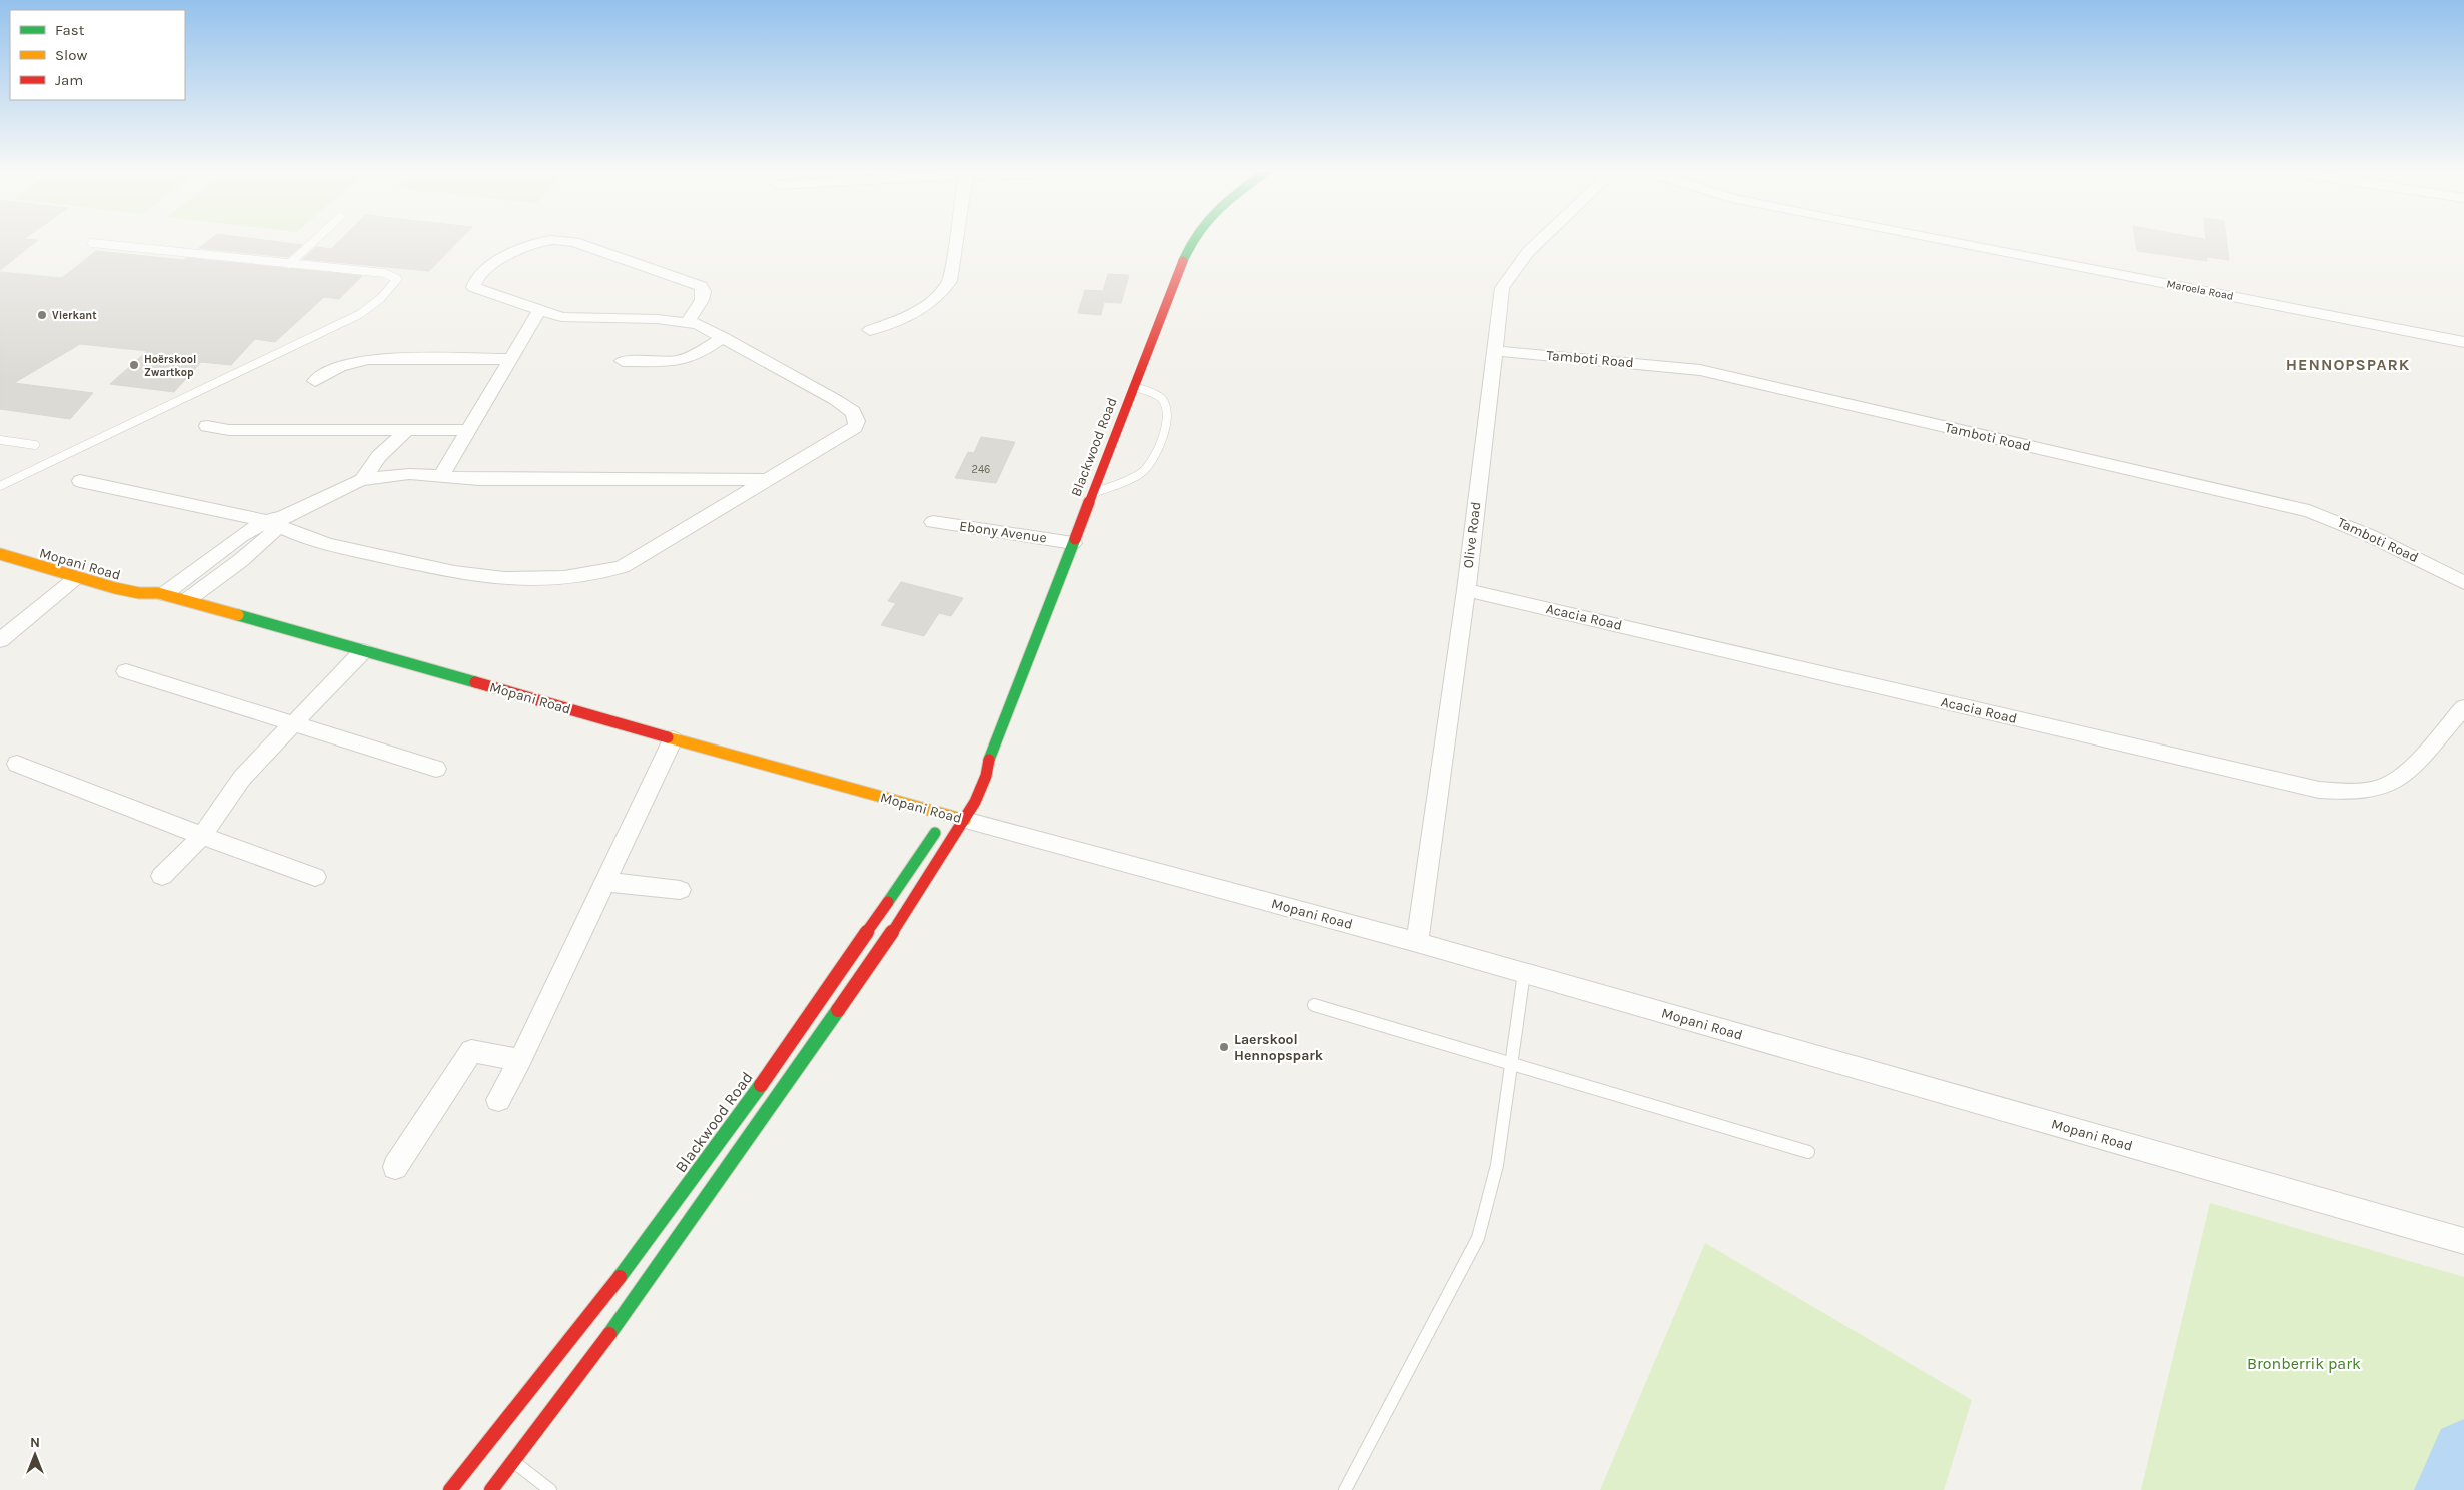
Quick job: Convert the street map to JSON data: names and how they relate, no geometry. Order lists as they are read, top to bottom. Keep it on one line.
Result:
{"streets":{"street":["Maroela Road","Tamboti Road","Blackwood Road","Ebony Avenue","Olive Road","Mopani Road","Acacia Road"]},"crossings":[["Tamboti Road","Olive Road"],["Blackwood Road","Ebony Avenue"],["Blackwood Road","Mopani Road"],["Olive Road","Mopani Road"],["Olive Road","Acacia Road"]],"districts":["HENNOPSPARK"],"parks":["Bronberrik park"],"places":["Vierkant","Hoërskool Zwartkop","Laerskool Hennopspark"],"house_numbers":["246"],"legend":["Fast","Slow","Jam"],"north":"top"}
